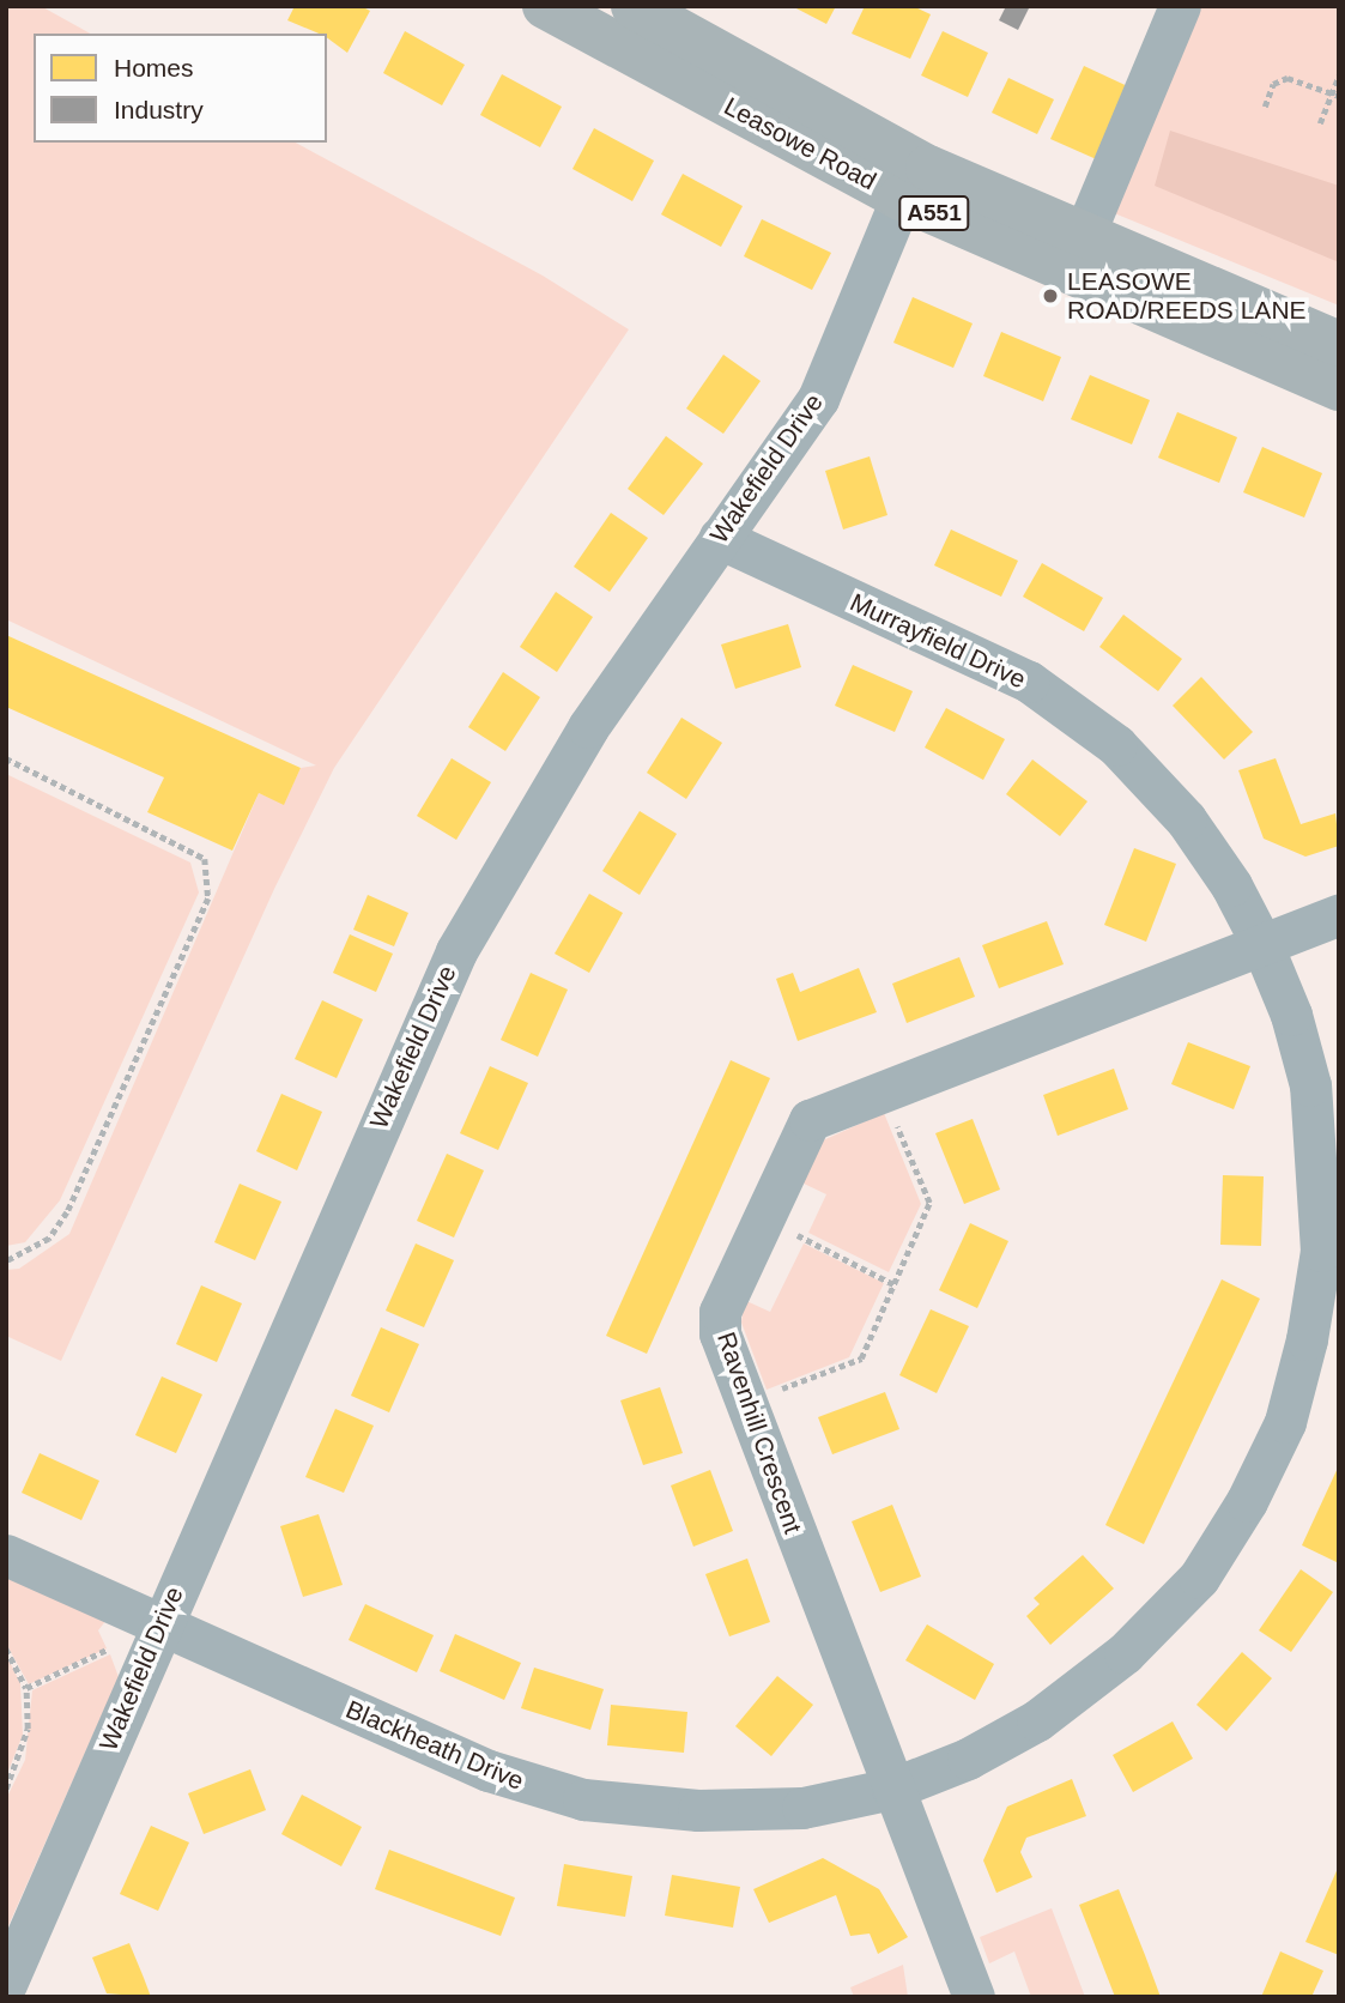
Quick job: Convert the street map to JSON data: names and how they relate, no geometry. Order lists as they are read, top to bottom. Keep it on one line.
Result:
{"streets":{"main road":["Leasowe Road","A551"],"street":["Wakefield Drive","Murrayfield Drive","Ravenhill Crescent","Blackheath Drive"]},"crossings":[["Leasowe Road","Wakefield Drive"],["Wakefield Drive","Murrayfield Drive"],["Wakefield Drive","Blackheath Drive"],["Murrayfield Drive","Ravenhill Crescent"],["Murrayfield Drive","Blackheath Drive"],["Ravenhill Crescent","Blackheath Drive"]],"places":["LEASOWE ROAD/REEDS LANE"],"legend":["Homes","Industry"]}
